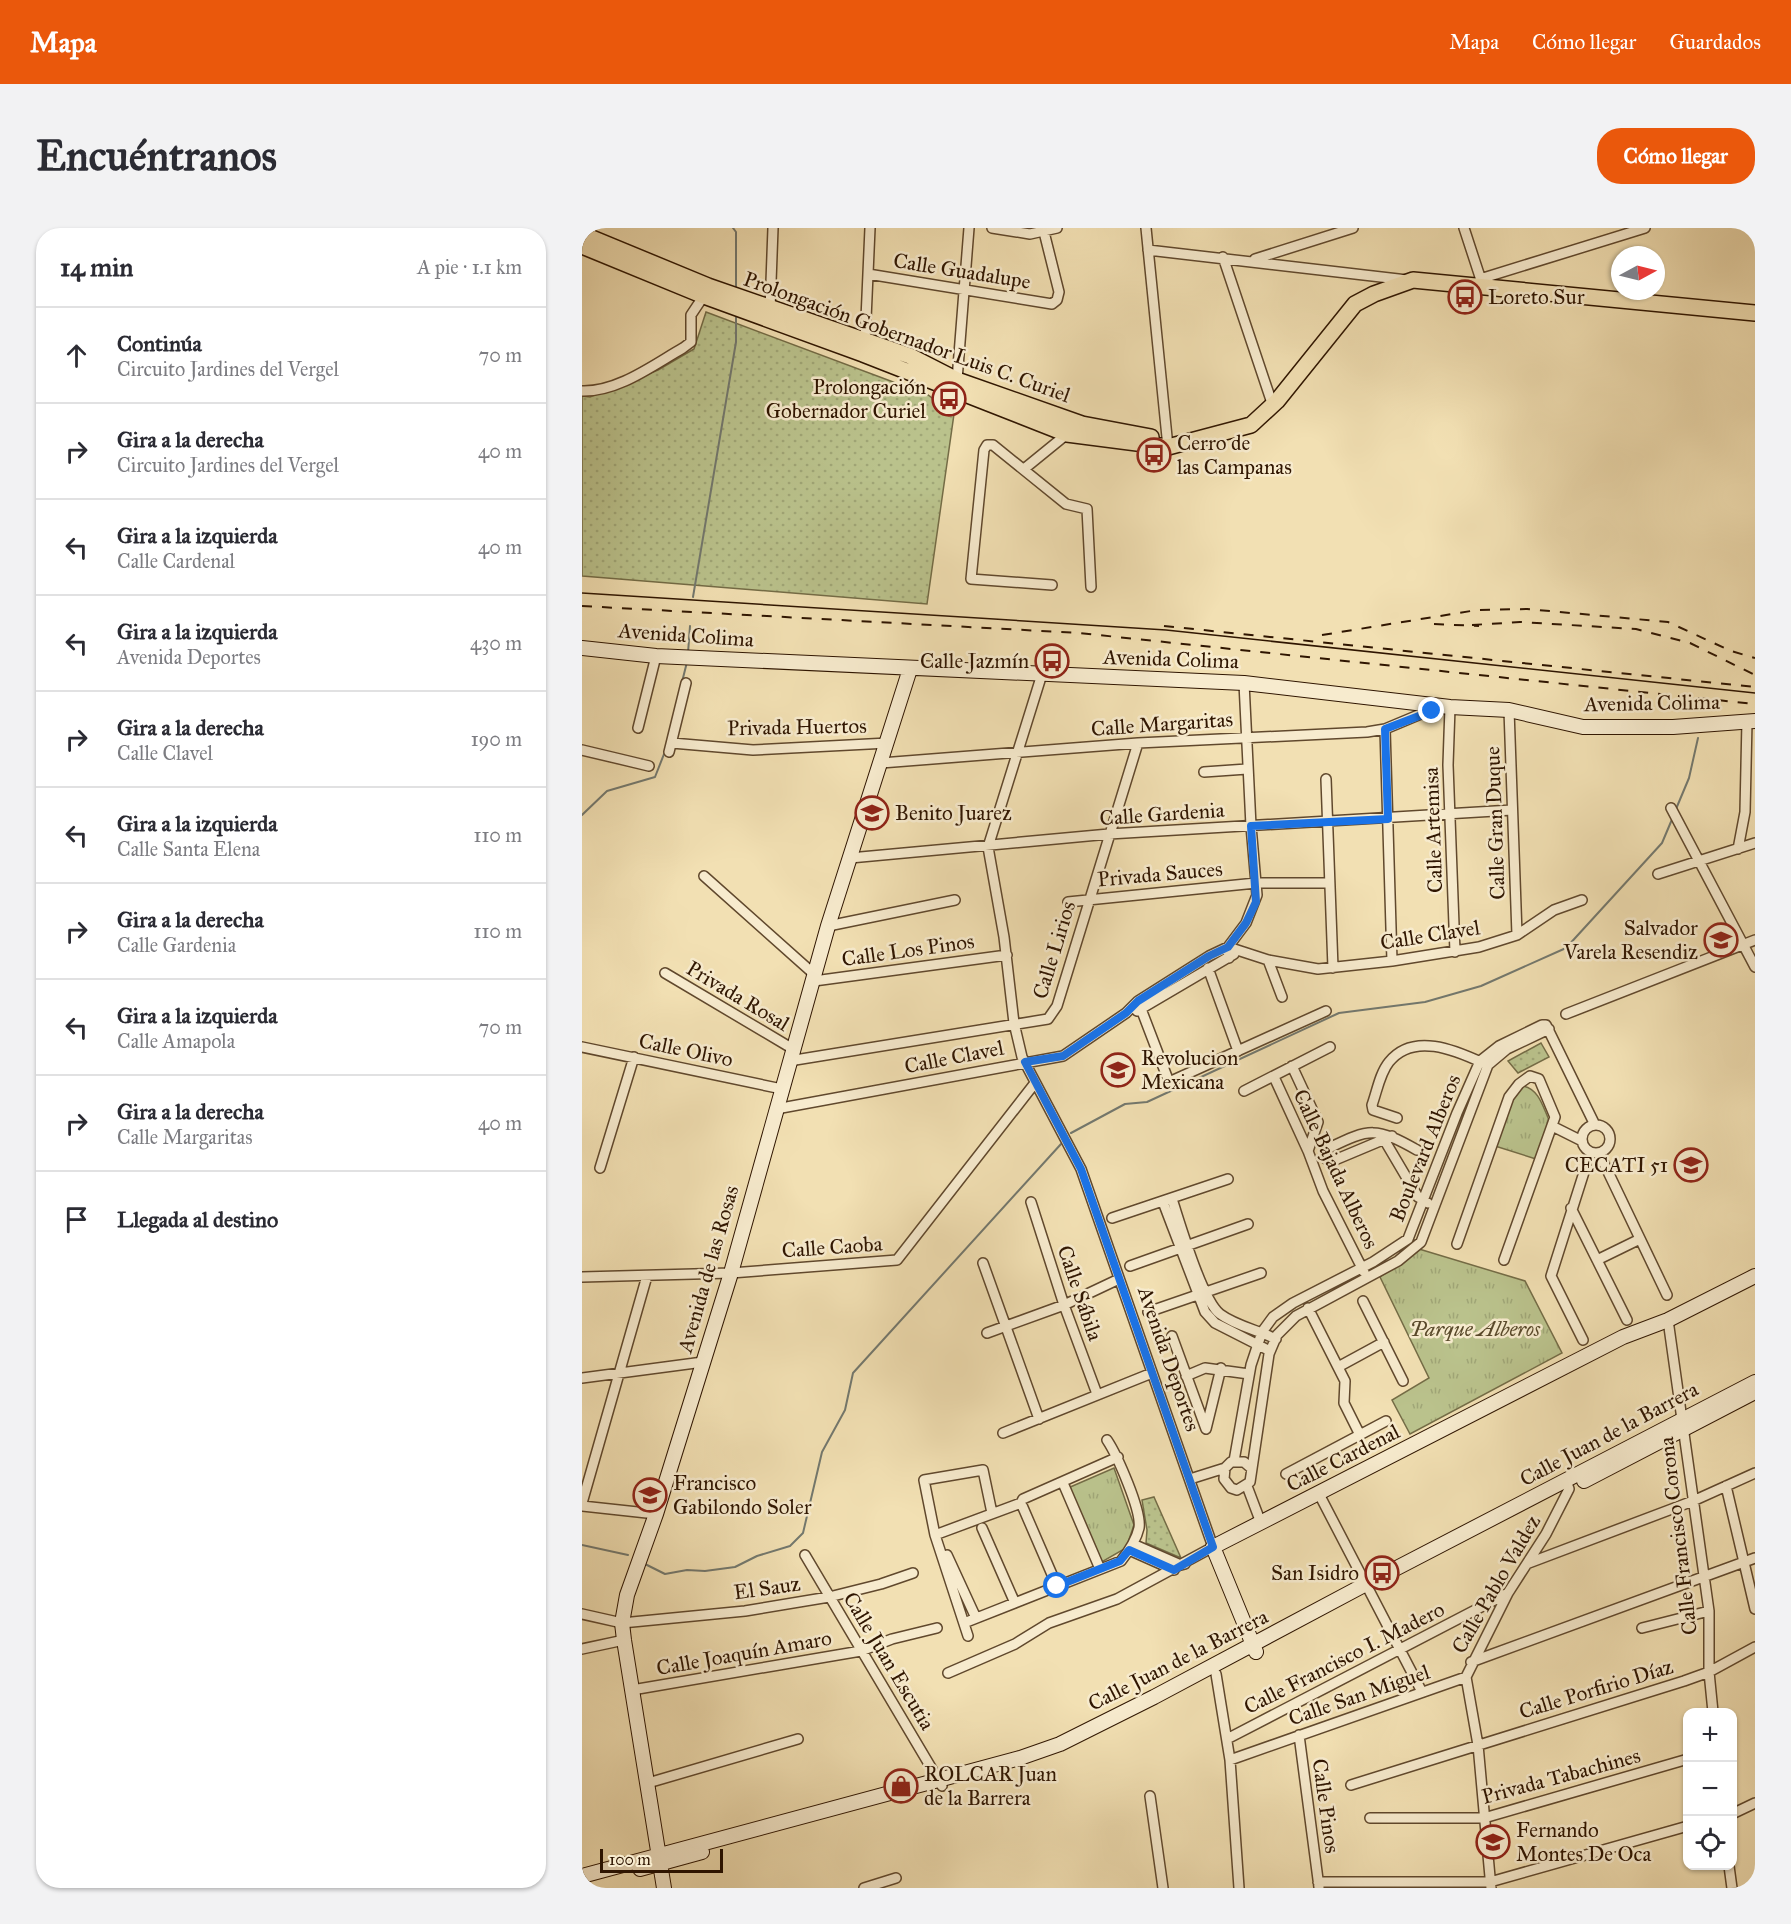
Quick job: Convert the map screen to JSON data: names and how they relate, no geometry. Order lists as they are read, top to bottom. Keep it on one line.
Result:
{"streets":{"main road":["Prolongación Gobernador Luis C. Curiel"],"street":["Calle Guadalupe","Avenida Colima","Calle Margaritas","Privada Huertos","Calle Gardenia","Calle Gran Duque","Calle Artemisa","Privada Sauces","Calle Clavel","Calle Los Pinos","Calle Lirios","Privada Rosal","Calle Olivo","Boulevard Alberos","Calle Bajada Alberos","Calle Caoba","Avenida de las Rosas","Calle Sábila","Avenida Deportes","Calle Juan de la Barrera","Calle Cardenal","Calle Francisco Corona","Calle Pablo Valdez","El Sauz","Calle Joaquín Amaro","Calle Francisco I. Madero","Calle Juan Escutia","Calle Porfirio Díaz","Calle San Miguel","Privada Tabachines","Calle Pinos"]},"crossings":[["Avenida Colima","Calle Margaritas"],["Avenida Colima","Calle Gran Duque"],["Avenida Colima","Calle Artemisa"],["Avenida Colima","Avenida de las Rosas"],["Calle Margaritas","Calle Artemisa"],["Calle Margaritas","Calle Lirios"],["Calle Margaritas","Avenida de las Rosas"],["Privada Huertos","Avenida de las Rosas"],["Calle Gardenia","Calle Gran Duque"],["Calle Gardenia","Calle Artemisa"],["Calle Gardenia","Calle Lirios"],["Calle Gardenia","Avenida de las Rosas"],["Calle Gran Duque","Calle Clavel"],["Calle Artemisa","Calle Clavel"],["Privada Sauces","Calle Lirios"],["Calle Clavel","Avenida de las Rosas"],["Calle Los Pinos","Avenida de las Rosas"],["Calle Lirios","Privada Rosal"],["Calle Lirios","Avenida de las Rosas"],["Privada Rosal","Avenida de las Rosas"],["Calle Olivo","Avenida de las Rosas"],["Boulevard Alberos","Calle Bajada Alberos"],["Calle Caoba","Avenida de las Rosas"],["Calle Caoba","Avenida Deportes"],["Avenida de las Rosas","Calle Juan de la Barrera"],["Avenida de las Rosas","El Sauz"],["Avenida de las Rosas","Calle Joaquín Amaro"],["Avenida Deportes","Calle Juan de la Barrera"],["Avenida Deportes","Calle Cardenal"],["Calle Juan de la Barrera","Calle Francisco Corona"],["Calle Juan de la Barrera","Calle Pablo Valdez"],["Calle Juan de la Barrera","Calle Juan Escutia"],["Calle Cardenal","Calle Francisco Corona"],["Calle Francisco Corona","Calle Porfirio Díaz"],["Calle Pablo Valdez","Calle Francisco I. Madero"],["Calle Pablo Valdez","Calle Porfirio Díaz"],["Calle Pablo Valdez","Calle San Miguel"],["Calle Pablo Valdez","Privada Tabachines"],["El Sauz","Calle Juan Escutia"],["Calle Joaquín Amaro","Calle Juan Escutia"],["Calle San Miguel","Calle Pinos"]],"parks":["Parque Alberos"],"places":{"bus stop":["Loreto Sur","Prolongación Gobernador Curiel","Cerro de las Campanas","Calle Jazmín","San Isidro"],"school or university":["Benito Juarez","Salvador Varela Resendiz","Revolucion Mexicana","CECATI 51","Francisco Gabilondo Soler","Fernando Montes De Oca"],"shop":["ROLCAR Juan de la Barrera"]},"scale_bar":"100 m","north":"right","page":{"header":"Mapa","nav":["Mapa","Cómo llegar","Guardados"],"buttons":"Cómo llegar","title":"Encuéntranos","heading":["14 min","A pie · 1.1 km"],"list":[["Continúa","Circuito Jardines del Vergel","70 m"],["Gira a la derecha","Circuito Jardines del Vergel","40 m"],["Gira a la izquierda","Calle Cardenal","40 m"],["Gira a la izquierda","Avenida Deportes","430 m"],["Gira a la derecha","Calle Clavel","190 m"],["Gira a la izquierda","Calle Santa Elena","110 m"],["Gira a la derecha","Calle Gardenia","110 m"],["Gira a la izquierda","Calle Amapola","70 m"],["Gira a la derecha","Calle Margaritas","40 m"],"Llegada al destino"],"map_buttons":["+","−"],"scale":"100 m"}}
